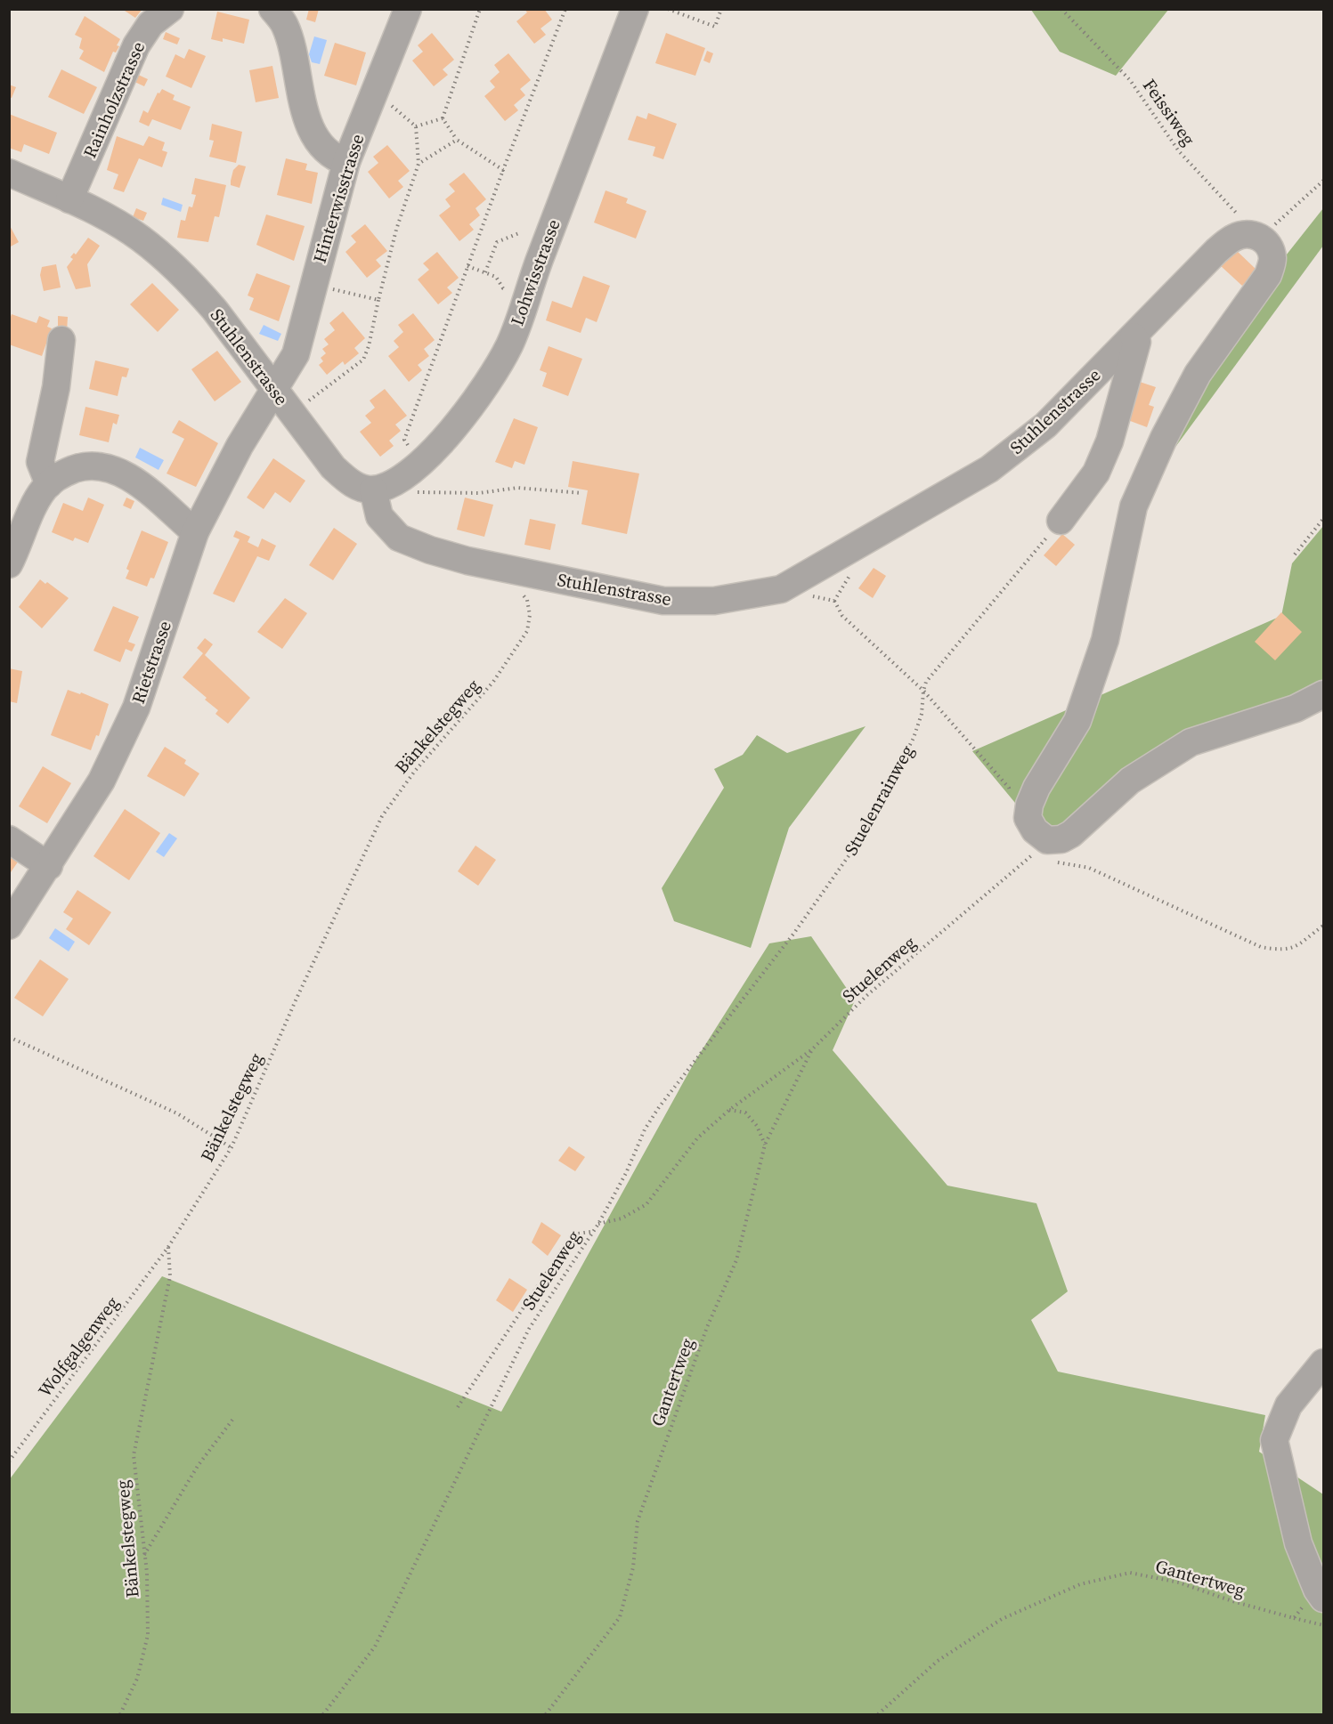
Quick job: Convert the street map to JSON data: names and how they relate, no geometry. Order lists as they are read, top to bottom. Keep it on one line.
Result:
{"streets":{"street":["Rainholzstrasse","Hinterwisstrasse","Lohwisstrasse","Stuhlenstrasse","Rietstrasse"],"path":["Feissiweg","Bänkelstegweg","Stuelenrainweg","Stuelenweg","Wolfgalgenweg","Gantertweg"]},"crossings":[["Rainholzstrasse","Stuhlenstrasse"],["Feissiweg","Stuhlenstrasse"],["Hinterwisstrasse","Stuhlenstrasse"],["Hinterwisstrasse","Rietstrasse"],["Lohwisstrasse","Stuhlenstrasse"],["Stuhlenstrasse","Rietstrasse"],["Stuhlenstrasse","Bänkelstegweg"],["Bänkelstegweg","Wolfgalgenweg"],["Stuelenrainweg","Stuelenweg"],["Stuelenweg","Gantertweg"]]}
